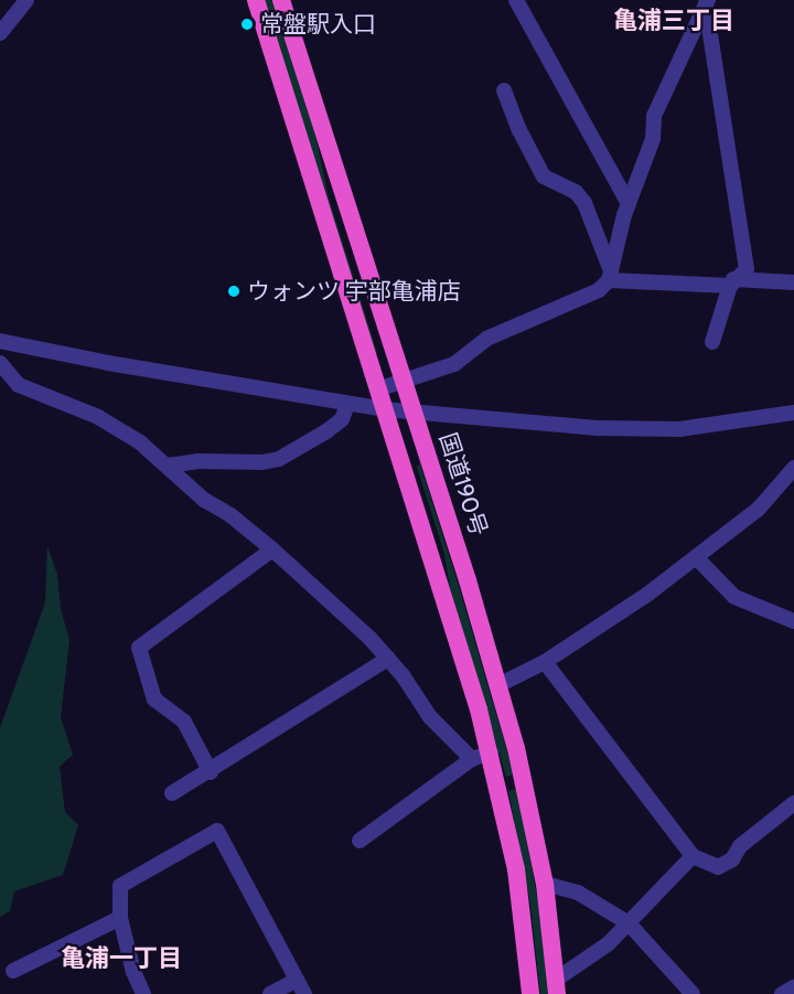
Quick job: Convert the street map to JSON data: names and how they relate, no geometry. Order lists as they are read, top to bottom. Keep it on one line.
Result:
{"streets":{"highway":["国道190号"]},"districts":["亀浦三丁目","亀浦一丁目"],"places":["常盤駅入口","ウォンツ 宇部亀浦店"]}
